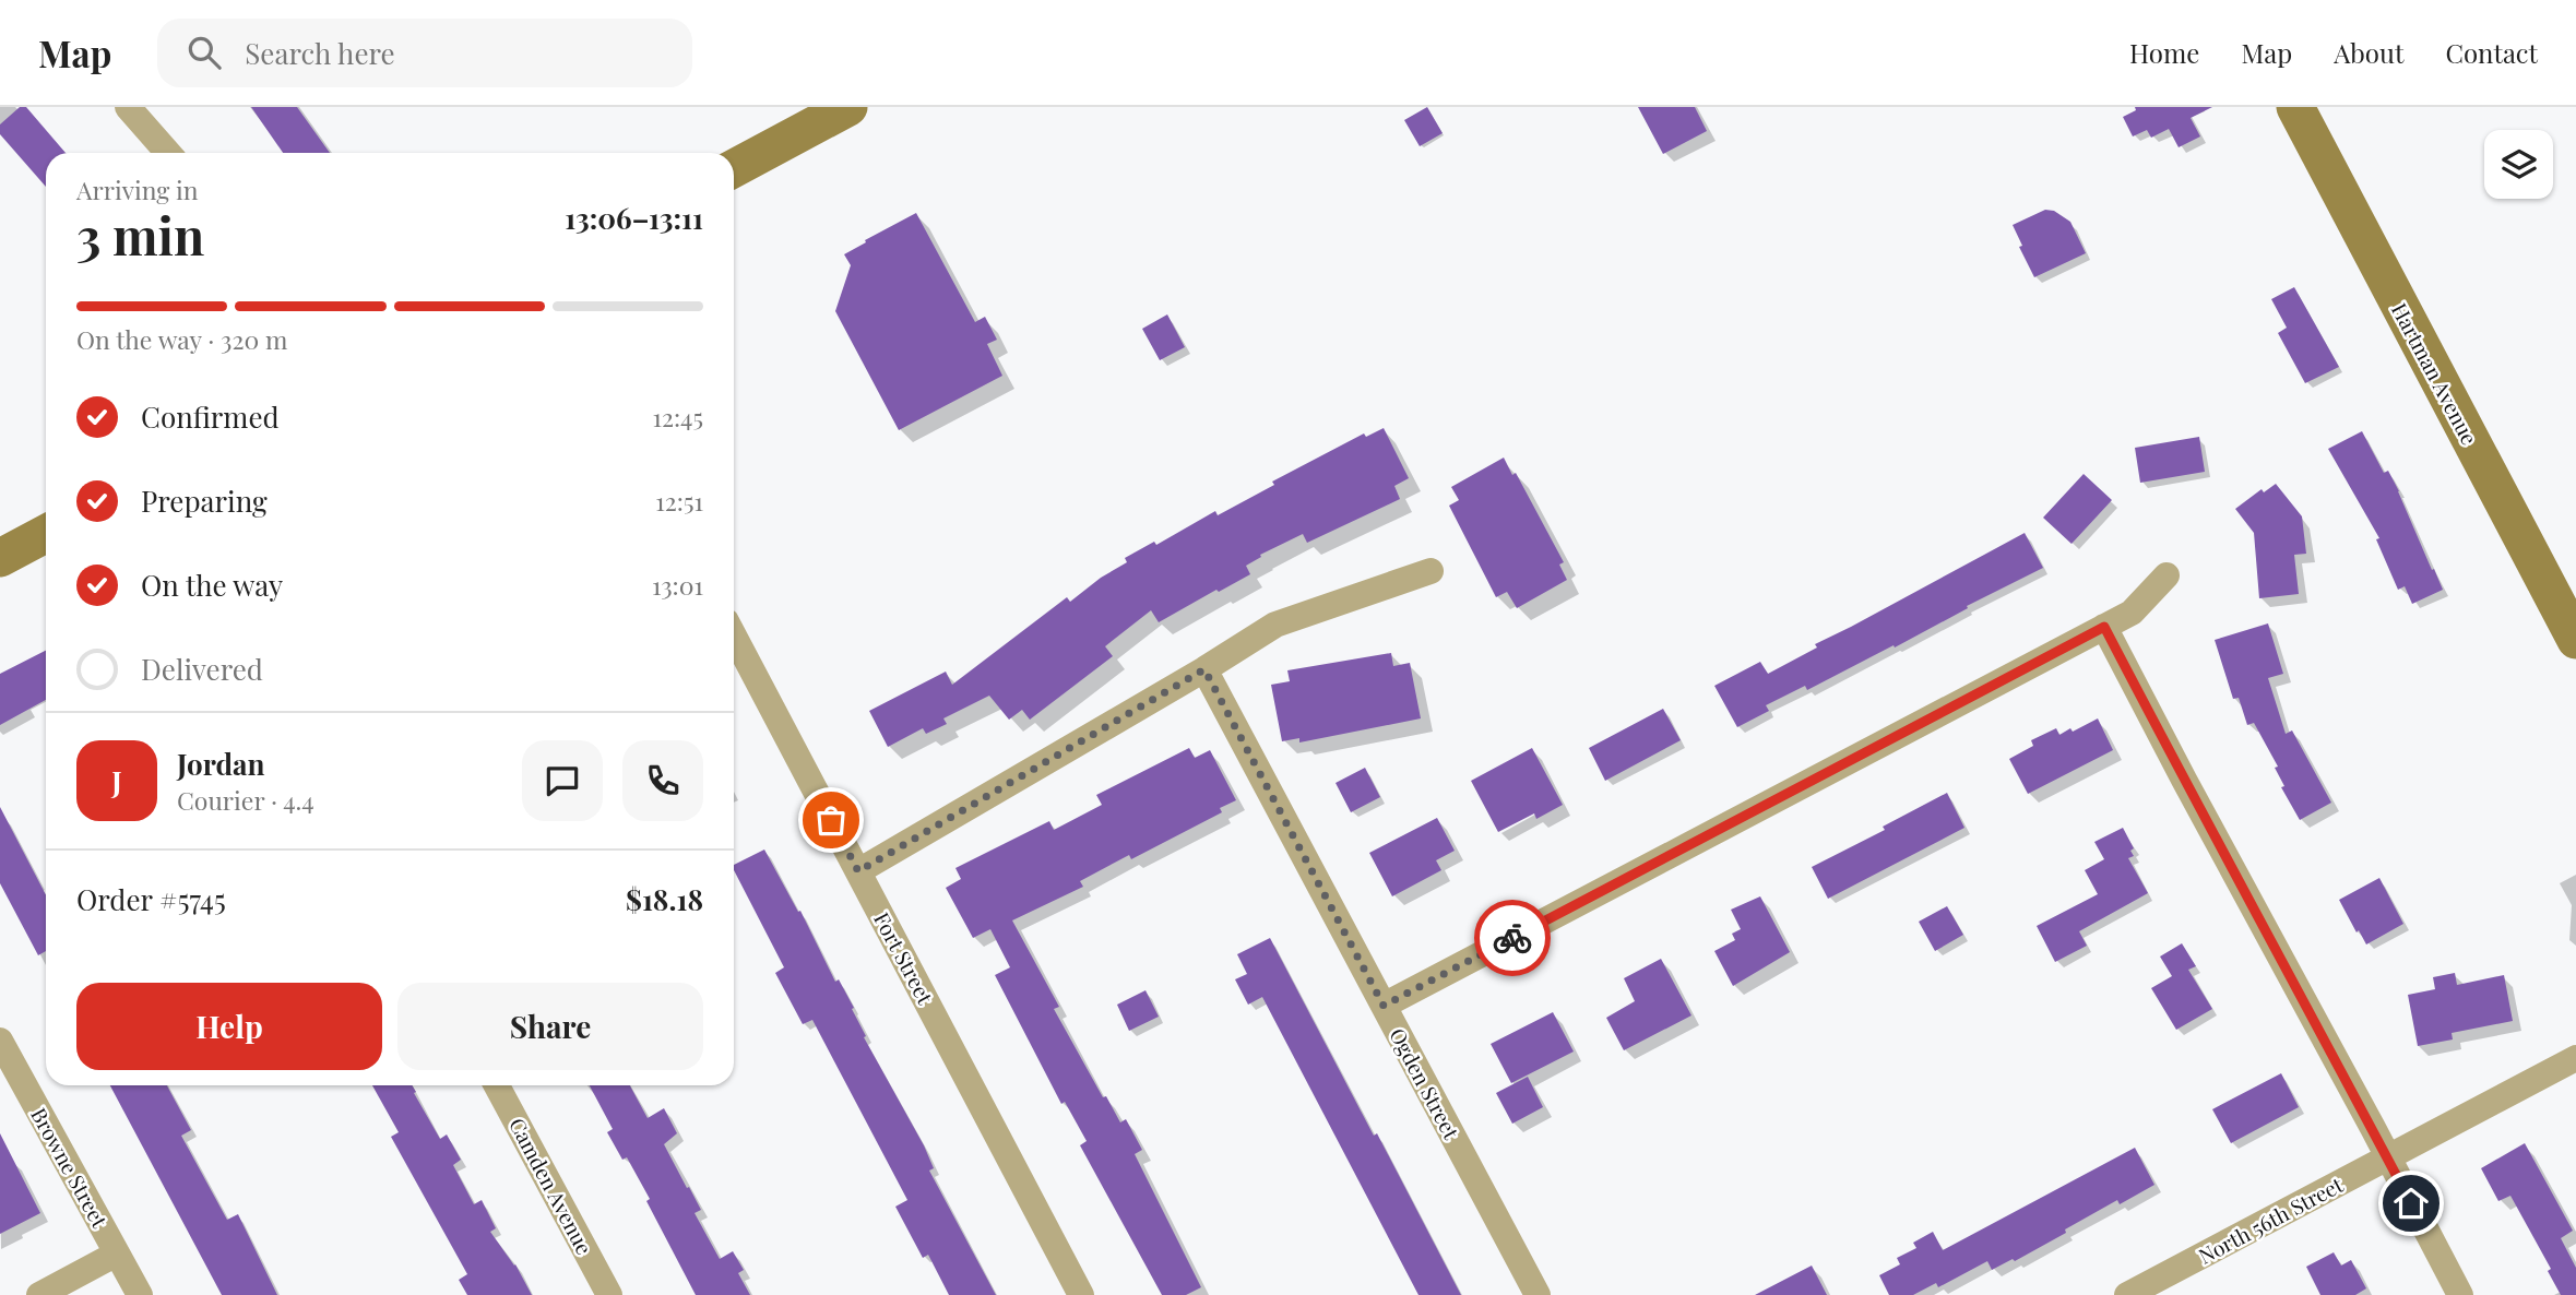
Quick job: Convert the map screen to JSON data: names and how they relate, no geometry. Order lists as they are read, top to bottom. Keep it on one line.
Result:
{"streets":{"street":["Hartman Avenue","Fort Street","Ogden Street","Browne Street","Camden Avenue","North 56th Street"]},"page":{"header":"Map","search":"Search here","nav":["Home","Map","About","Contact"],"heading":["3 min","Arriving in","13:06–13:11"],"panel":["Jordan","Courier · 4.4","Order #5745","$18.18"],"bar":"On the way · 320 m","list":[["Confirmed","12:45"],["Preparing","12:51"],["On the way","13:01"],"Delivered"],"round":"J","buttons":["Help","Share"]}}
